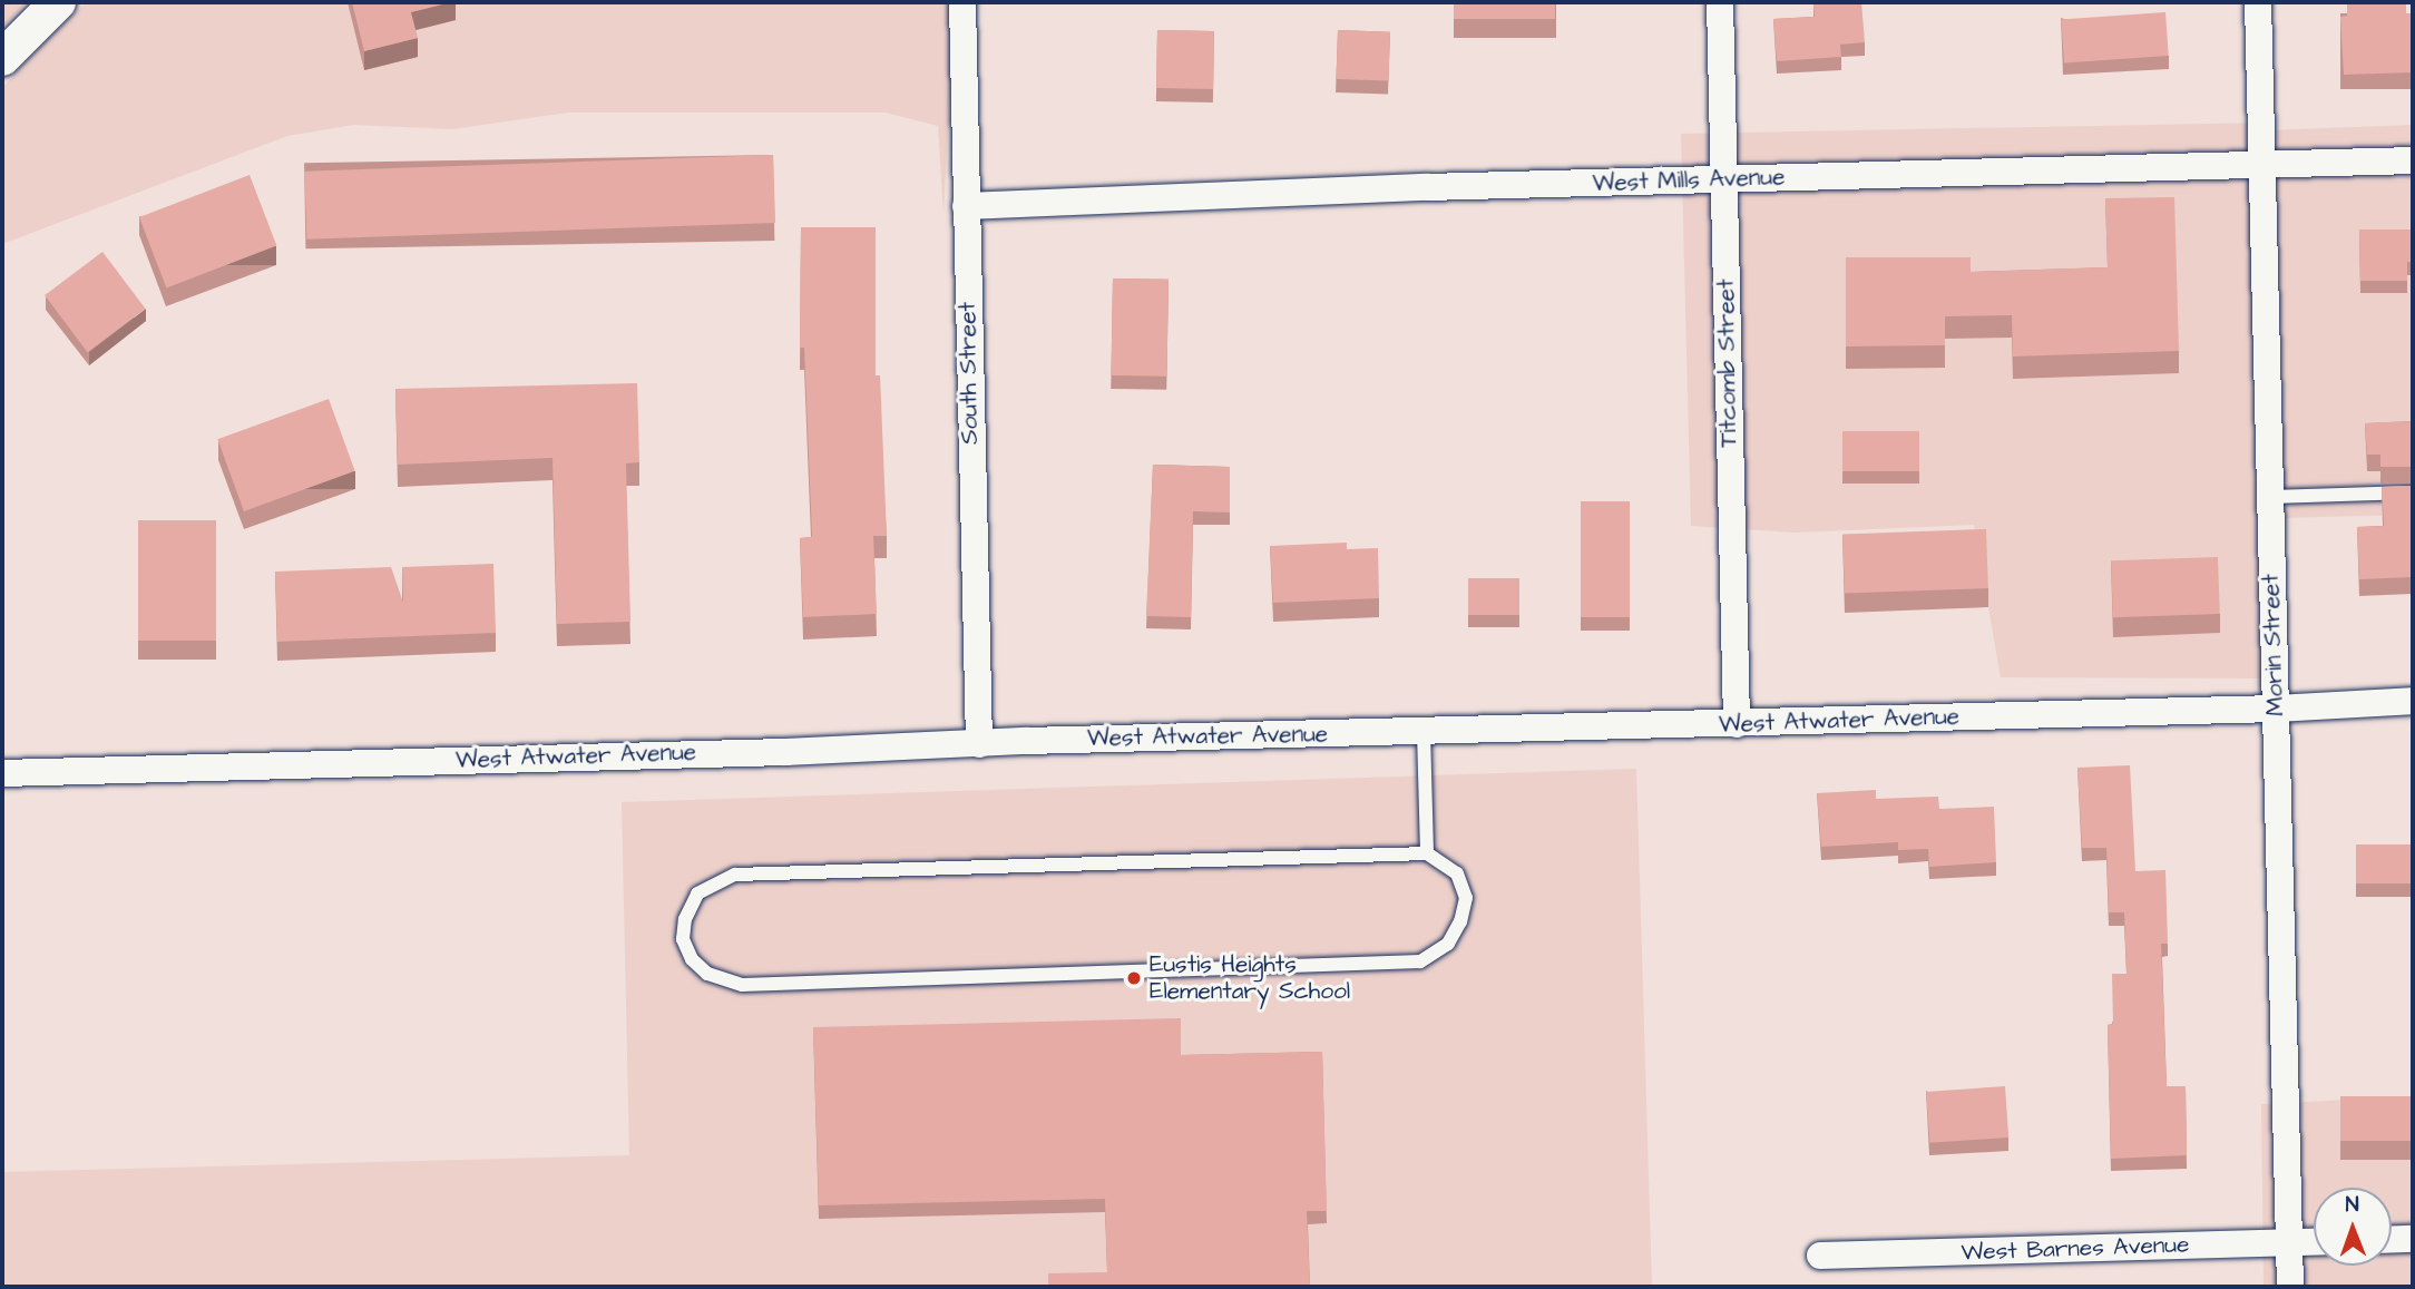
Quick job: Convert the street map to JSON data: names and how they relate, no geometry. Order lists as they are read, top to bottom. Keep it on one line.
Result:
{"streets":{"street":["West Mills Avenue","Titcomb Street","South Street","Morin Street","West Atwater Avenue","West Barnes Avenue"]},"crossings":[["West Mills Avenue","Titcomb Street"],["West Mills Avenue","South Street"],["West Mills Avenue","Morin Street"],["Titcomb Street","West Atwater Avenue"],["South Street","West Atwater Avenue"],["Morin Street","West Atwater Avenue"],["Morin Street","West Barnes Avenue"]],"places":["Eustis Heights Elementary School"],"north":"top"}
